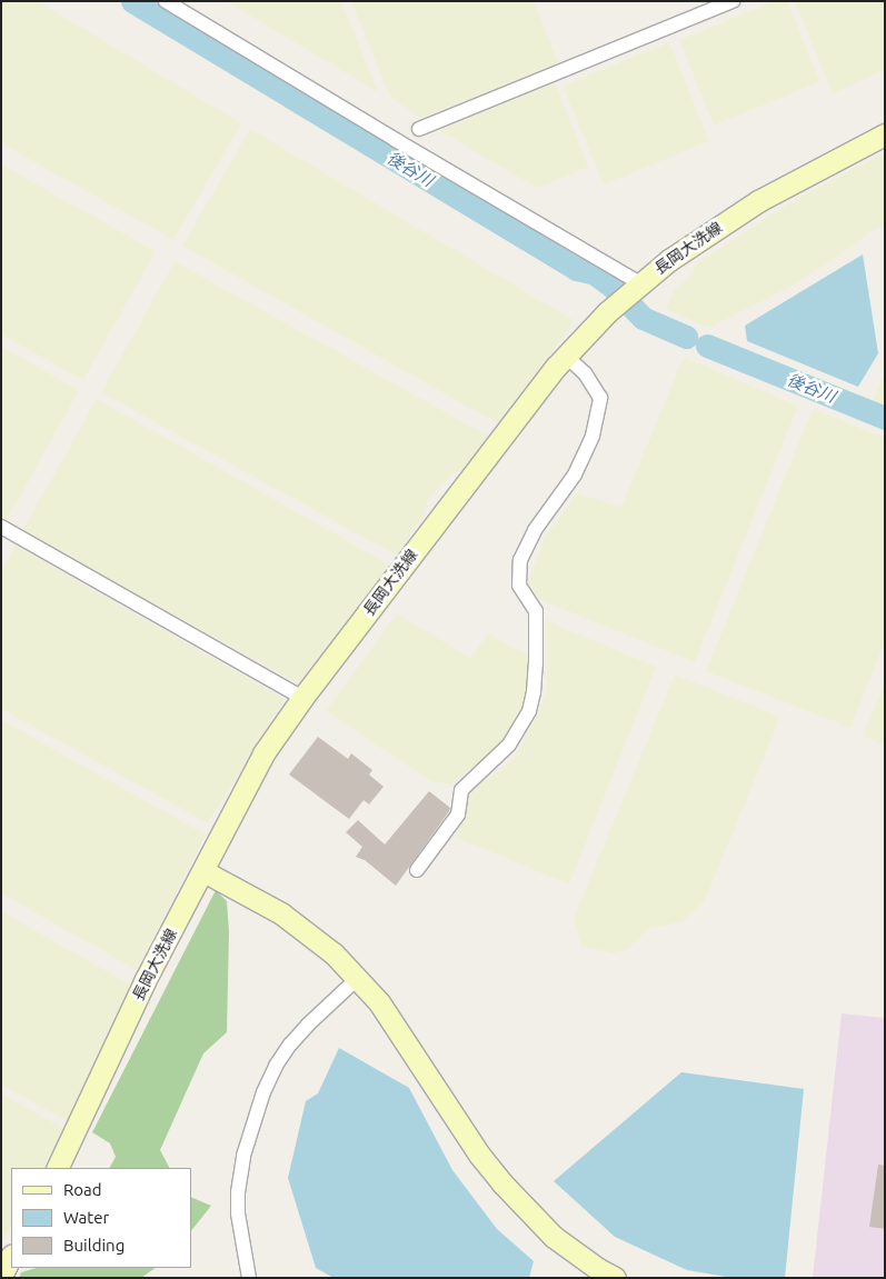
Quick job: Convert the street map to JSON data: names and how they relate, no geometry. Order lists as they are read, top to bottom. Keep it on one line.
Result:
{"streets":{"main road":["長岡大洗線"]},"water":["後谷川"],"legend":["Road","Water","Building"]}
